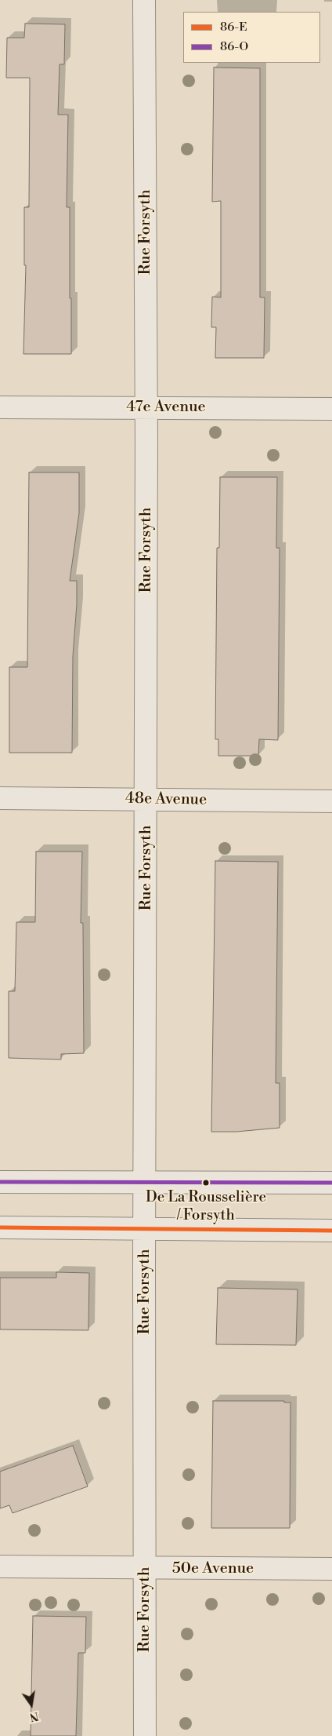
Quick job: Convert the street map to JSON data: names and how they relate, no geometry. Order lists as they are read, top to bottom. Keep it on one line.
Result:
{"streets":{"street":["Rue Forsyth","47e Avenue","48e Avenue","50e Avenue"]},"crossings":[["Rue Forsyth","47e Avenue"],["Rue Forsyth","48e Avenue"],["Rue Forsyth","50e Avenue"]],"places":["De La Rousselière / Forsyth"],"lines":["transit line 86-O","transit line 86-E"],"legend":["86-E","86-O"],"north":"bottom"}
